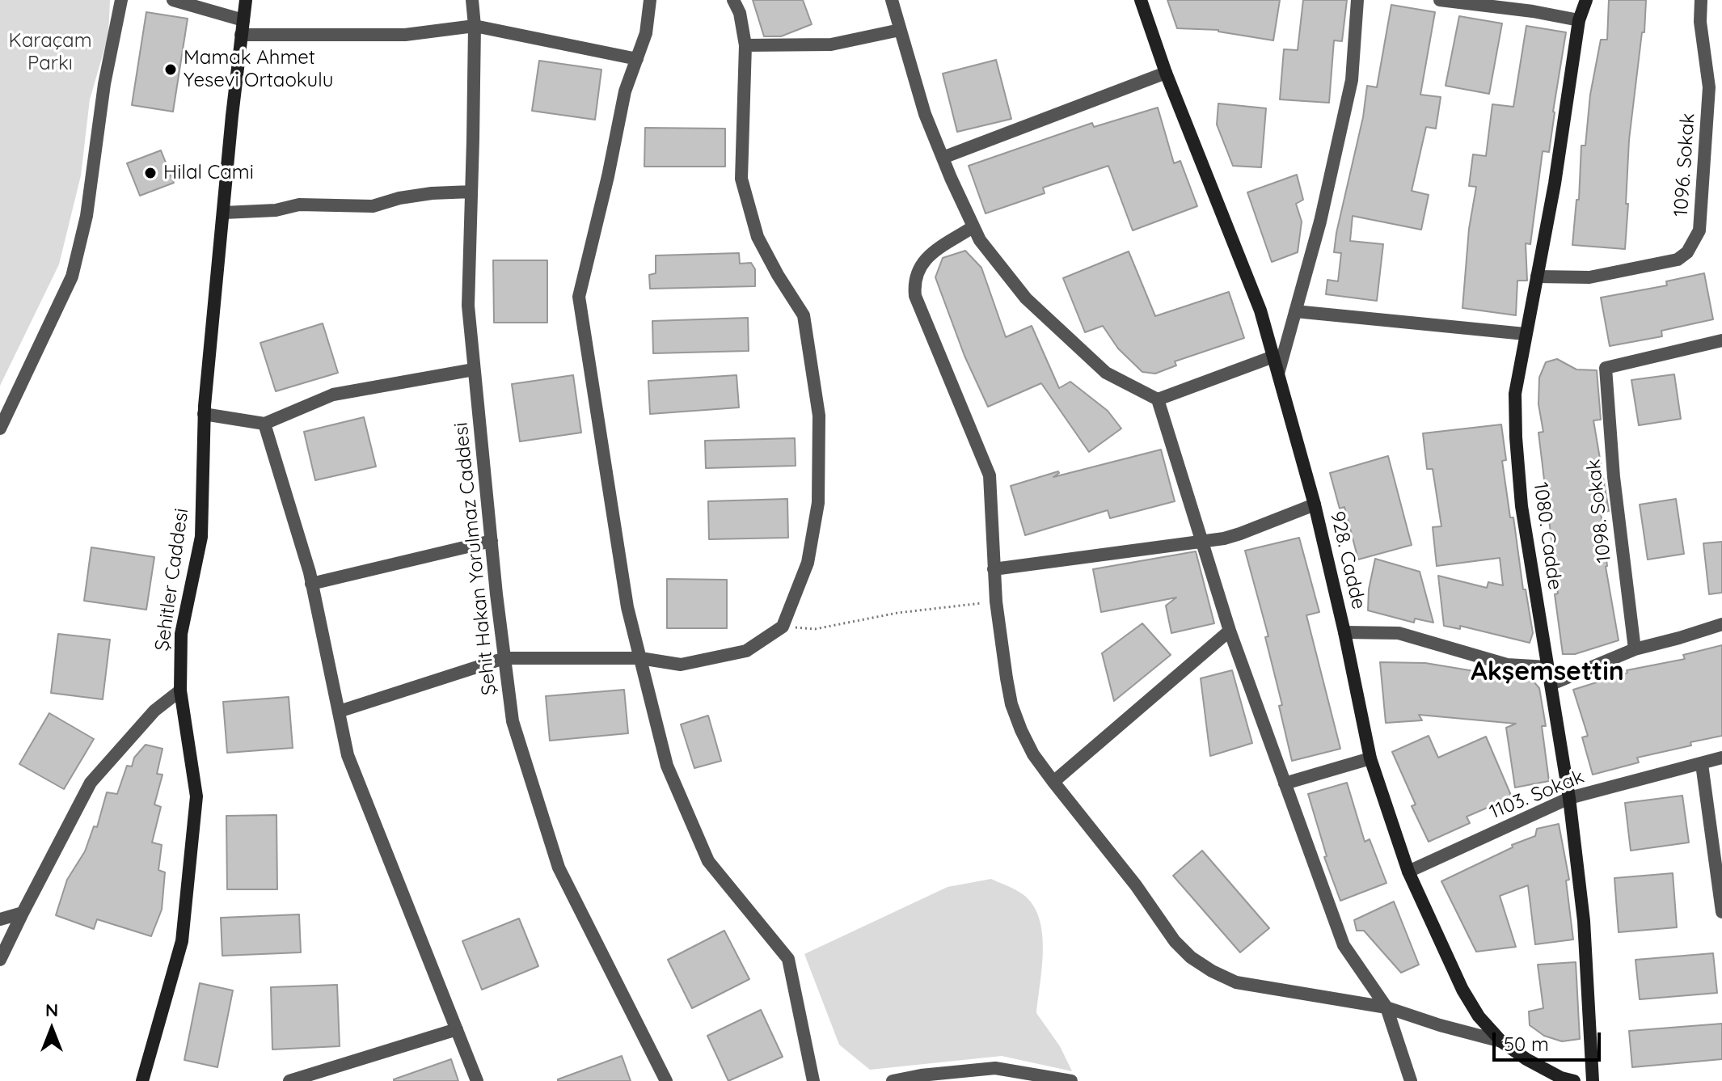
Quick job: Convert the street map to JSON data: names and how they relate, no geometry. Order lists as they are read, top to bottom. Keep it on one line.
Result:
{"streets":{"street":["1096. Sokak","1098. Sokak","1080. Cadde","Şehit Hakan Yorulmaz Caddesi","928. Cadde","Şehitler Caddesi","1103. Sokak"]},"crossings":[["1096. Sokak","1080. Cadde"],["1080. Cadde","1103. Sokak"],["928. Cadde","1103. Sokak"]],"districts":["Akşemsettin"],"parks":["Karaçam Parkı"],"places":["Mamak Ahmet Yesevi Ortaokulu","Hilal Cami"],"scale_bar":"50 m","north":"top"}
